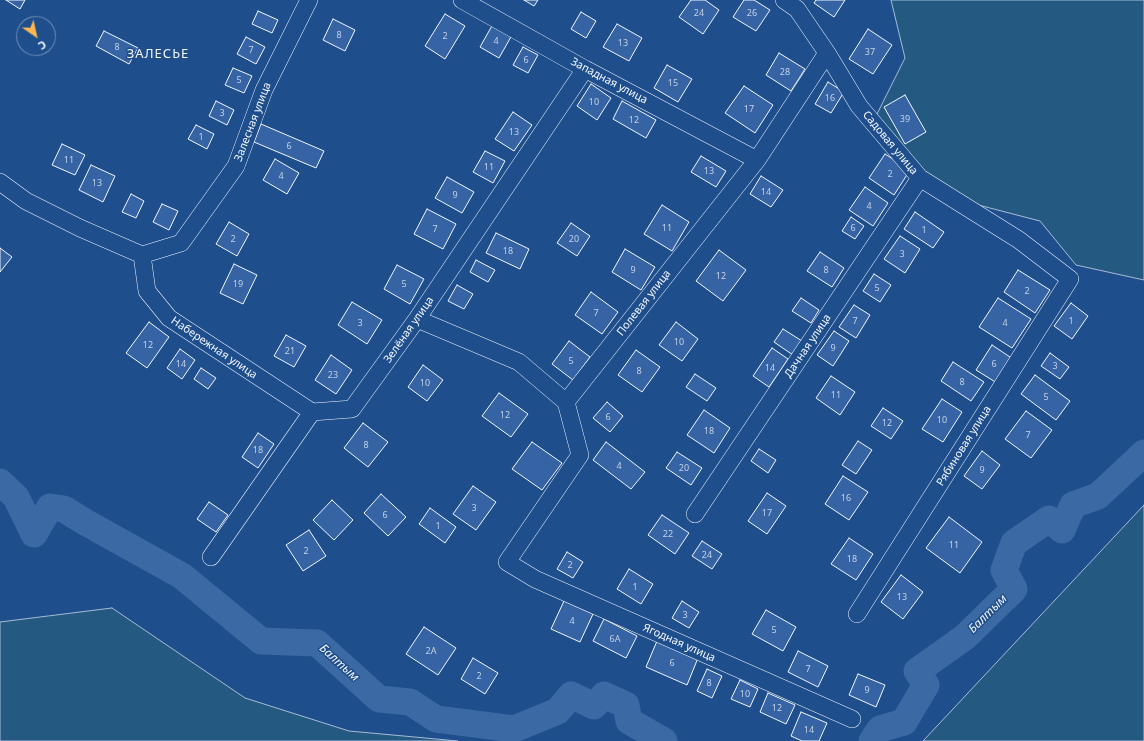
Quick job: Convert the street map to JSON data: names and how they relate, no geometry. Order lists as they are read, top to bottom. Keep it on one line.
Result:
{"streets":{"street":["Западная улица","Залесная улица","Садовая улица","Полевая улица","Зелёная улица","Дачная улица","Набережная улица","Рябиновая улица","Ягодная улица"]},"crossings":[["Западная улица","Полевая улица"],["Западная улица","Зелёная улица"],["Залесная улица","Набережная улица"],["Садовая улица","Полевая улица"],["Садовая улица","Дачная улица"],["Садовая улица","Рябиновая улица"],["Полевая улица","Ягодная улица"],["Зелёная улица","Набережная улица"]],"districts":["ЗАЛЕСЬЕ"],"water":["Балтым"],"house_numbers":["24","26","8","2","4","13","8","7","37","6","28","5","15","16","10","17","3","39","12","13","1","6","11","11","13","2","4","13","14","9","4","11","6","7","1","2","20","18","3","9","8","12","19","5","5","2","7","7","1","3","4","10","12","9","21","5","14","6","3","14","8","23","8","10","11","5","12","6","10","12","18","7","8","18","4","20","9","16","3","17","6","1","22","11","2","24","18","2","1","13","3","4","5","6А","2А","6","7","2","8","9","10","12","14"],"north":"bottom right"}
